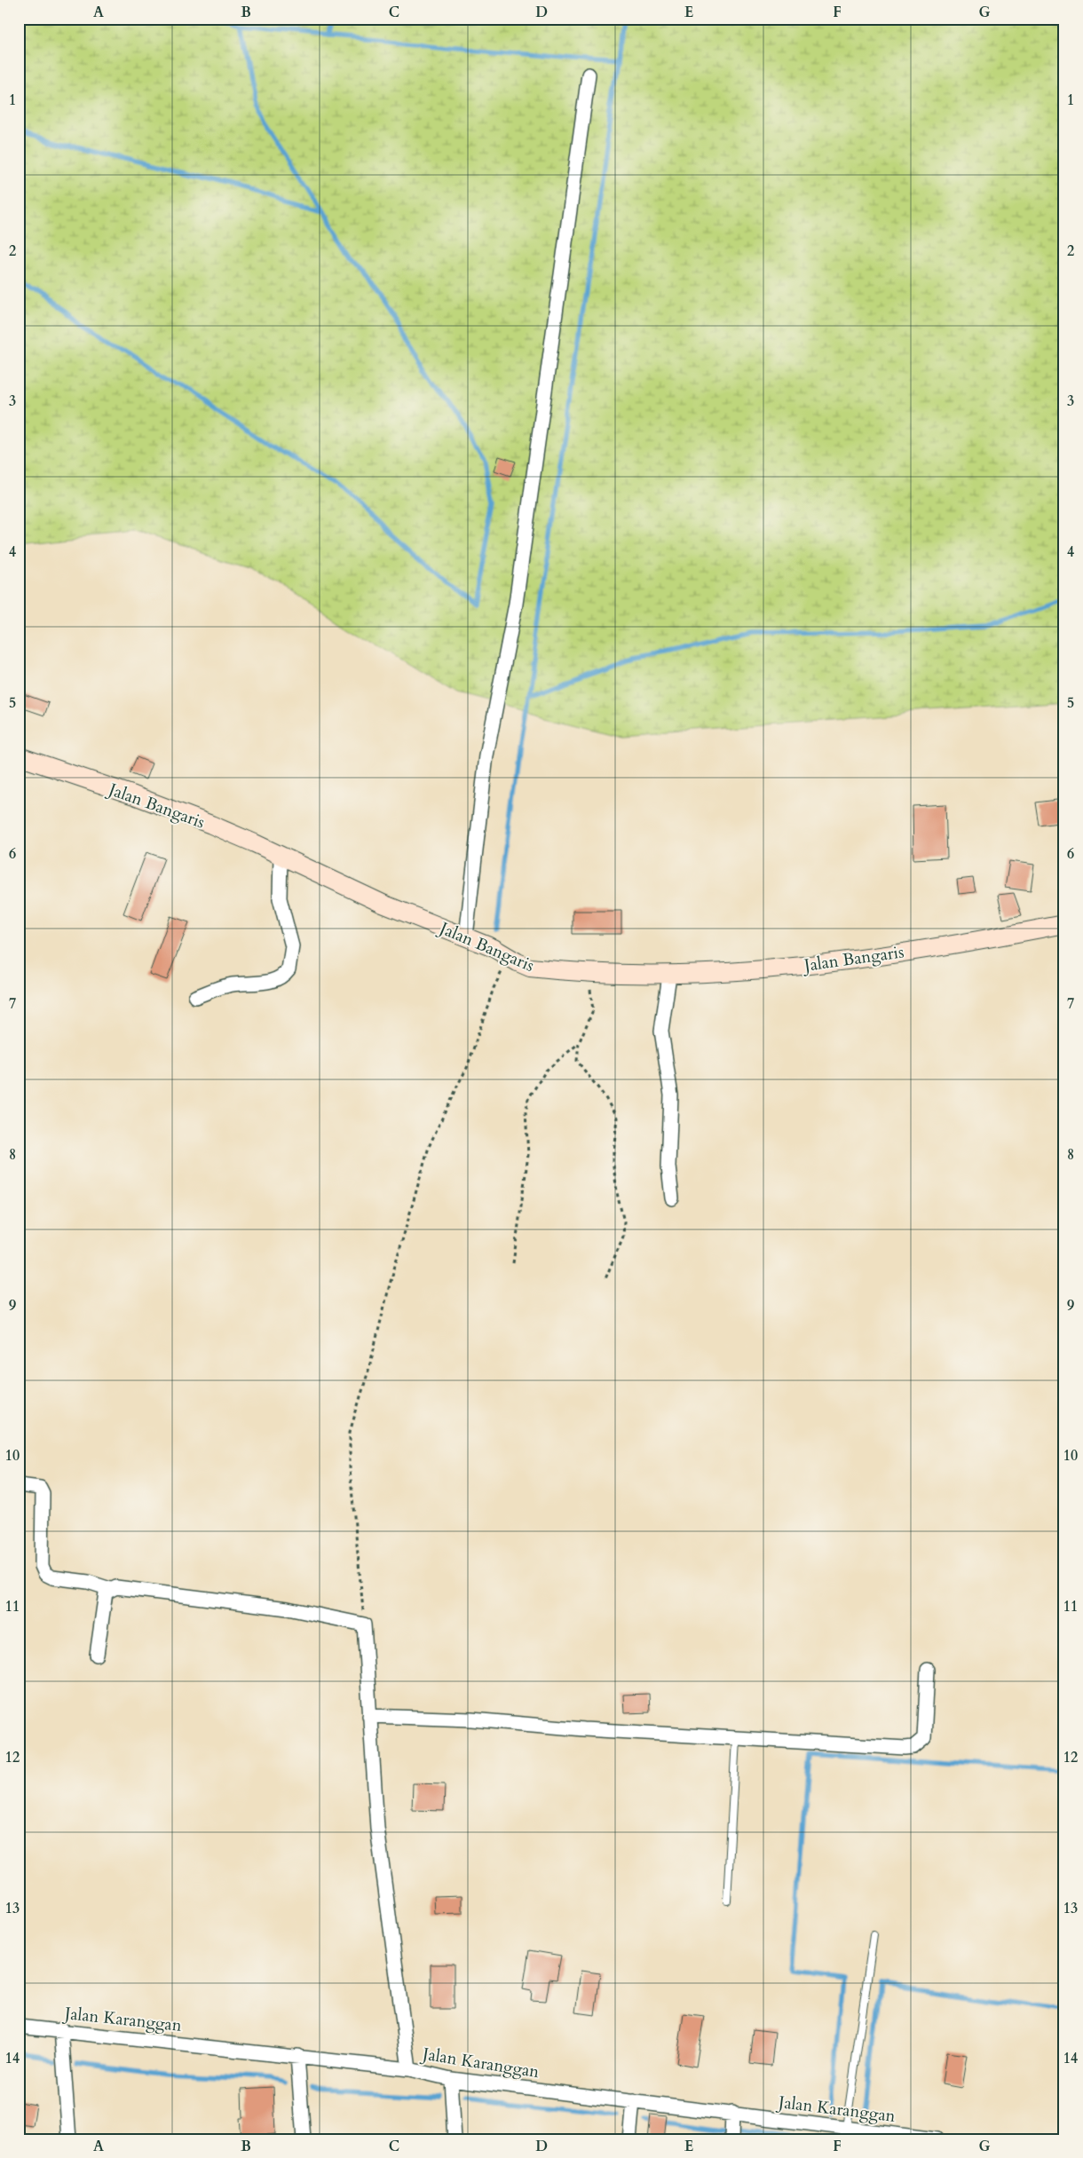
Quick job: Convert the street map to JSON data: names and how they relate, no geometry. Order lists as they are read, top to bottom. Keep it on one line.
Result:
{"streets":{"street":["Jalan Bangaris","Jalan Karanggan"]},"grid":{"columns":["A","B","C","D","E","F","G"],"rows":["1","2","3","4","5","6","7","8","9","10","11","12","13","14"]}}
